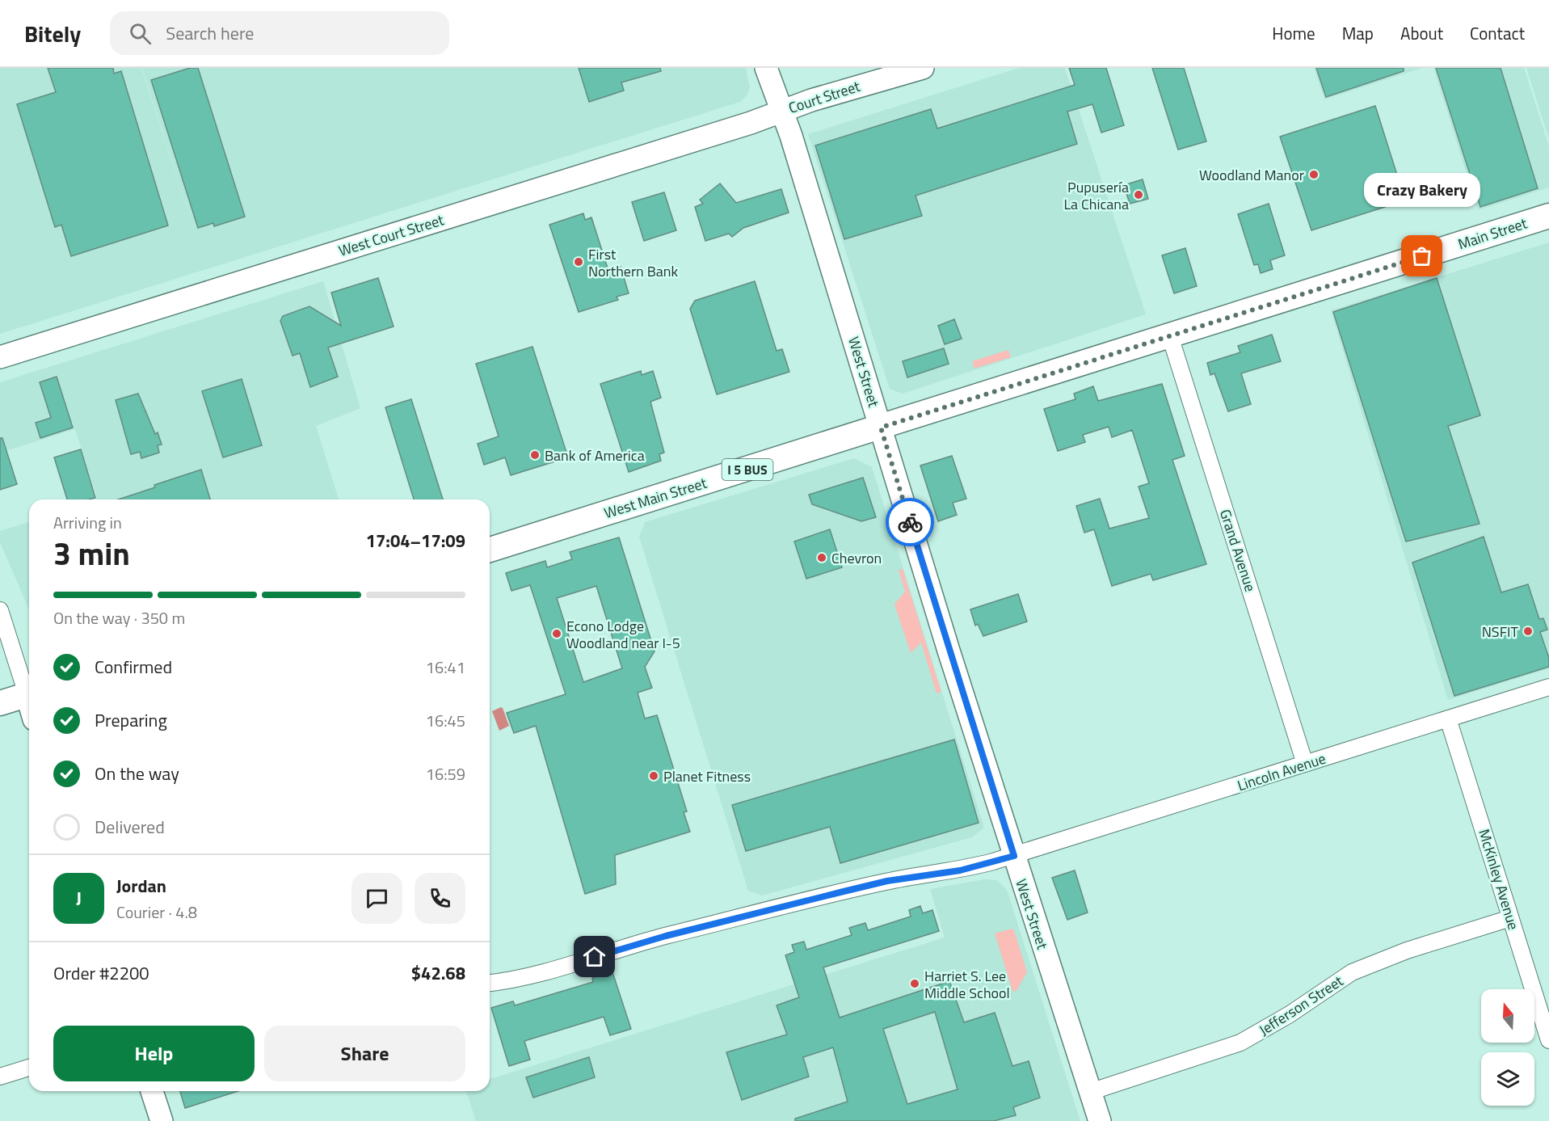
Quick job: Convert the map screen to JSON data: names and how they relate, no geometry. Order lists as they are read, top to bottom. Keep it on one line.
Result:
{"streets":{"main road":["Court Street","Main Street","West Court Street","West Street","I 5 BUS","West Main Street"],"street":["Grand Avenue","Lincoln Avenue","McKinley Avenue","Jefferson Street"]},"crossings":[["Court Street","West Court Street"],["Court Street","West Street"],["Main Street","West Street"],["Main Street","West Main Street"],["Main Street","Grand Avenue"],["West Court Street","West Street"],["West Street","West Main Street"],["West Street","Lincoln Avenue"],["West Street","Jefferson Street"],["Grand Avenue","Lincoln Avenue"],["Lincoln Avenue","McKinley Avenue"],["McKinley Avenue","Jefferson Street"]],"places":["Woodland Manor","Pupusería La Chicana","Crazy Bakery","First Northern Bank","Bank of America","Chevron","NSFIT","Econo Lodge Woodland near I-5","Planet Fitness","Harriet S. Lee Middle School"],"north":"top","page":{"header":"Bitely","search":"Search here","nav":["Home","Map","About","Contact"],"bubble":"Crazy Bakery","heading":["3 min","Arriving in","17:04–17:09"],"panel":["Jordan","Courier · 4.8","Order #2200","$42.68"],"bar":"On the way · 350 m","list":[["Confirmed","16:41"],["Preparing","16:45"],["On the way","16:59"],"Delivered"],"round":"J","buttons":["Help","Share"]}}
